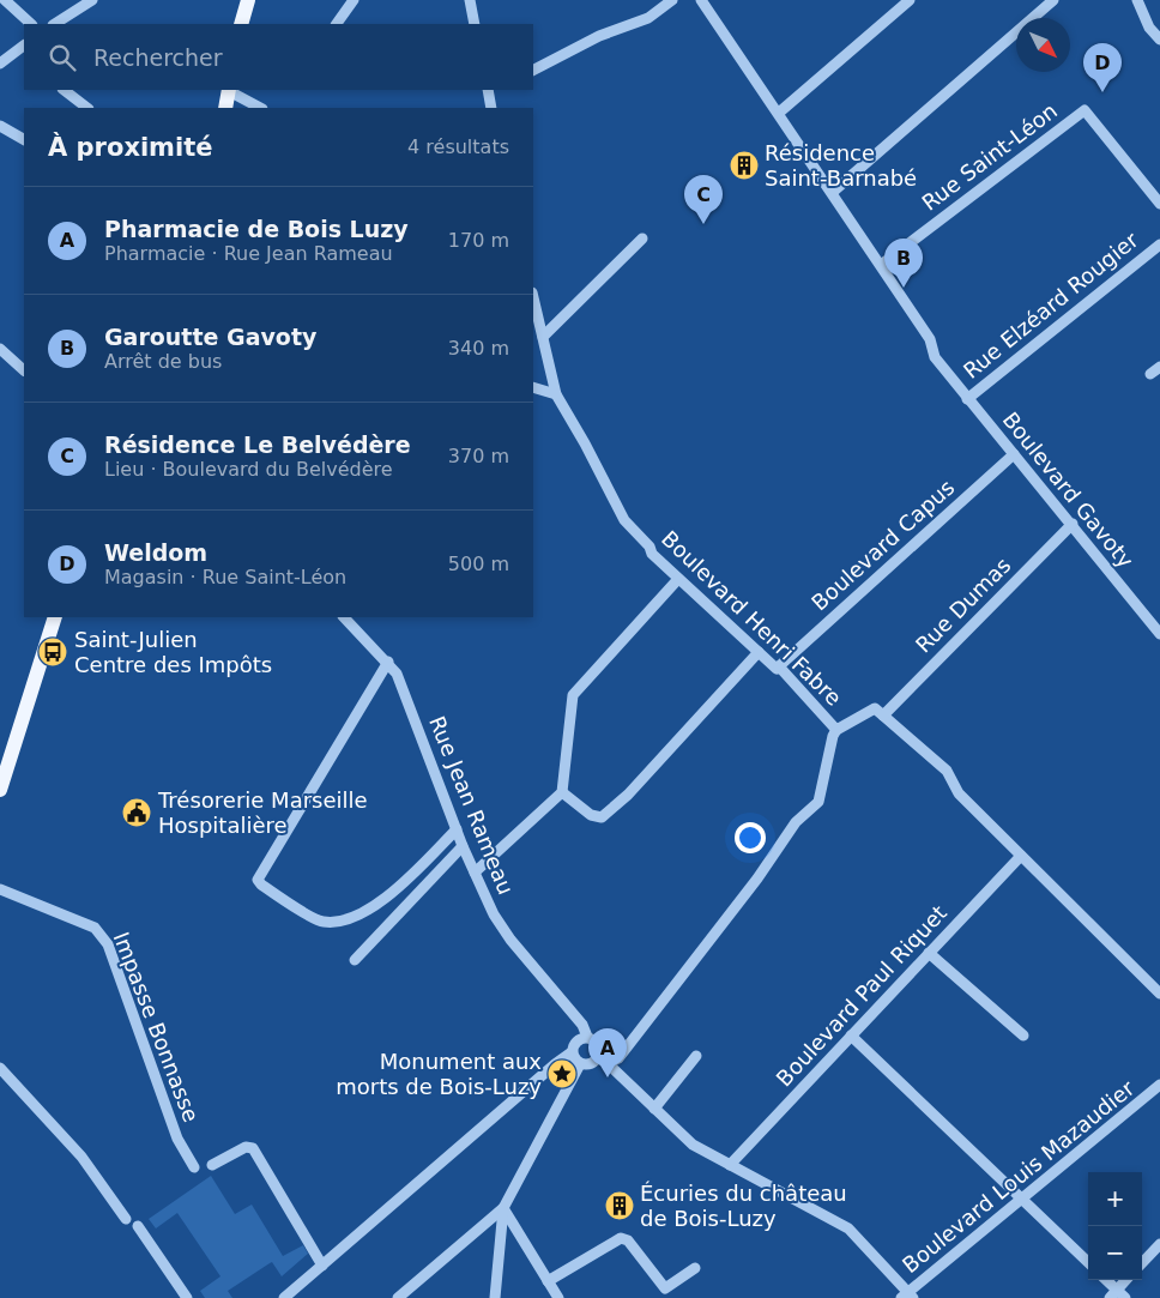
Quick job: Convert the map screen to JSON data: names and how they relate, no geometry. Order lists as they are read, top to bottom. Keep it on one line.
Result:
{"streets":{"street":["Rue Saint-Léon","Rue Elzéard Rougier","Boulevard Gavoty","Boulevard Capus","Rue Dumas","Boulevard Henri Fabre","Rue Jean Rameau","Boulevard Paul Riquet","Impasse Bonnasse","Boulevard Louis Mazaudier"]},"crossings":[["Rue Saint-Léon","Boulevard Gavoty"],["Rue Elzéard Rougier","Boulevard Gavoty"],["Boulevard Gavoty","Boulevard Capus"],["Boulevard Gavoty","Rue Dumas"],["Boulevard Capus","Boulevard Henri Fabre"],["Rue Dumas","Boulevard Henri Fabre"]],"places":{"building":["Résidence Saint-Barnabé","Écuries du château de Bois-Luzy"],"bus stop":["Saint-Julien Centre des Impôts"],"public building":["Trésorerie Marseille Hospitalière"],"place":["Monument aux morts de Bois-Luzy"]},"north":"bottom right","page":{"search":"Rechercher","pins":["D","C","B","A"],"heading":["À proximité","4 résultats"],"list":[{"mark":"A","name":"Pharmacie de Bois Luzy","note":"Pharmacie · Rue Jean Rameau","value":"170 m"},{"mark":"B","name":"Garoutte Gavoty","note":"Arrêt de bus","value":"340 m"},{"mark":"C","name":"Résidence Le Belvédère","note":"Lieu · Boulevard du Belvédère","value":"370 m"},{"mark":"D","name":"Weldom","note":"Magasin · Rue Saint-Léon","value":"500 m"}],"map_buttons":["+","−"]}}
